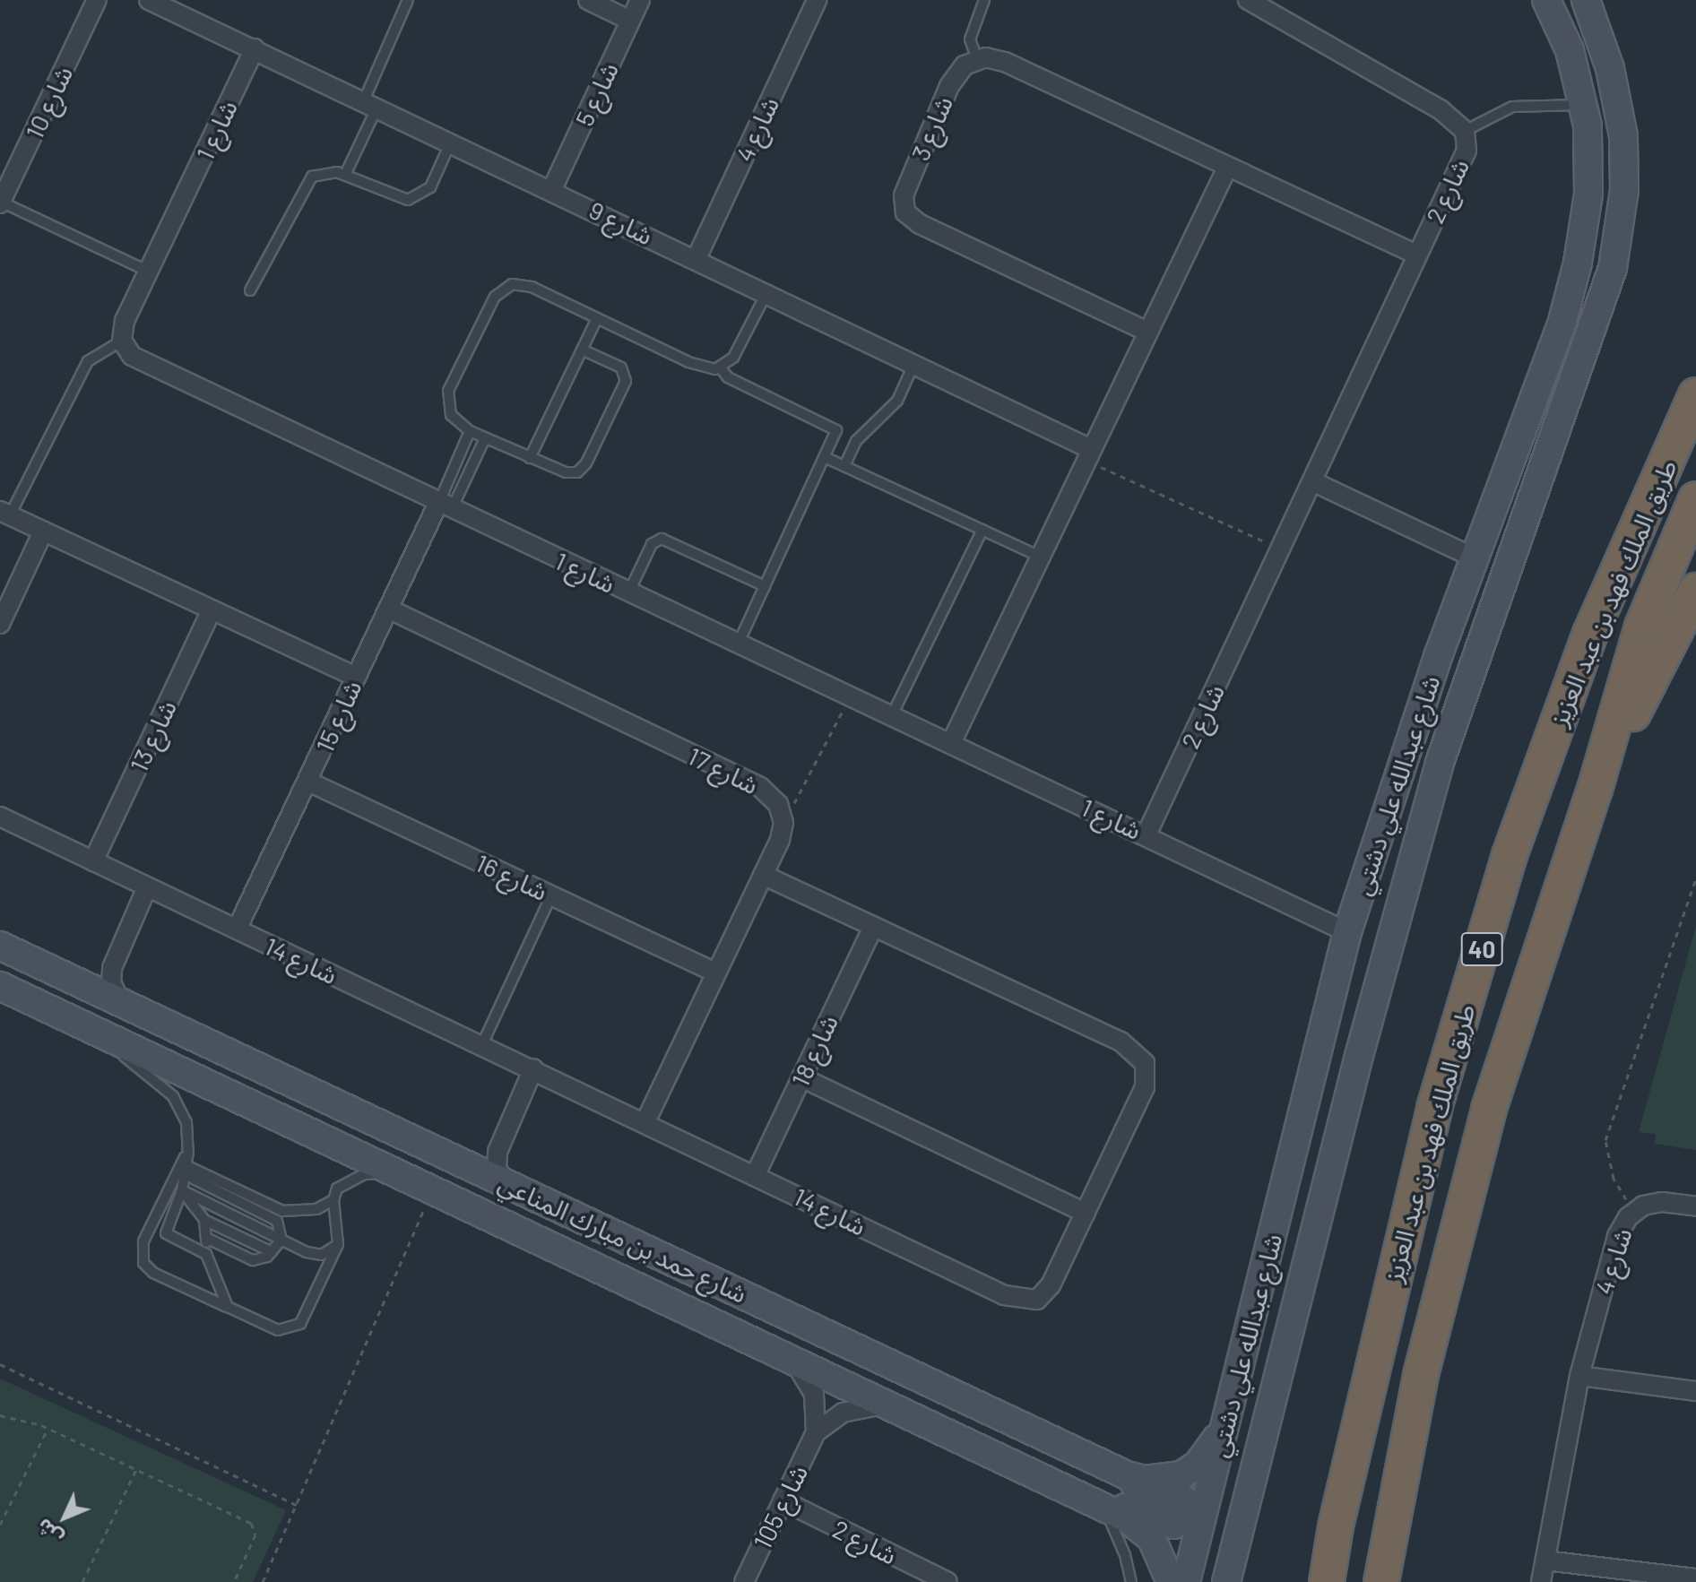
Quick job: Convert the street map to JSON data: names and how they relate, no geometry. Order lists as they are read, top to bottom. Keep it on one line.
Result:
{"streets":{"highway":["طريق الملك فهد بن عبد العزيز","40"],"main road":["شارع عبدالله علي دشتي","شارع حمد بن مبارك المناعي"],"street":["شارع 5","شارع 10","شارع 3","شارع 4","شارع 1","شارع 2","شارع 9","شارع 15","شارع 13","شارع 17","شارع 16","شارع 14","شارع 18","شارع 105"]},"crossings":[["شارع 5","شارع 9"],["شارع 4","شارع 9"],["شارع 1","شارع 2"],["شارع 1","شارع 9"],["شارع 1","شارع 15"],["شارع 1","شارع عبدالله علي دشتي"],["شارع 2","شارع 105"],["شارع 15","شارع 17"],["شارع 15","شارع 16"],["شارع 15","شارع 14"],["شارع 13","شارع 14"],["شارع 17","شارع 16"],["شارع 17","شارع 14"],["شارع عبدالله علي دشتي","شارع حمد بن مبارك المناعي"],["شارع 14","شارع 18"],["شارع حمد بن مبارك المناعي","شارع 105"]],"north":"bottom left"}
